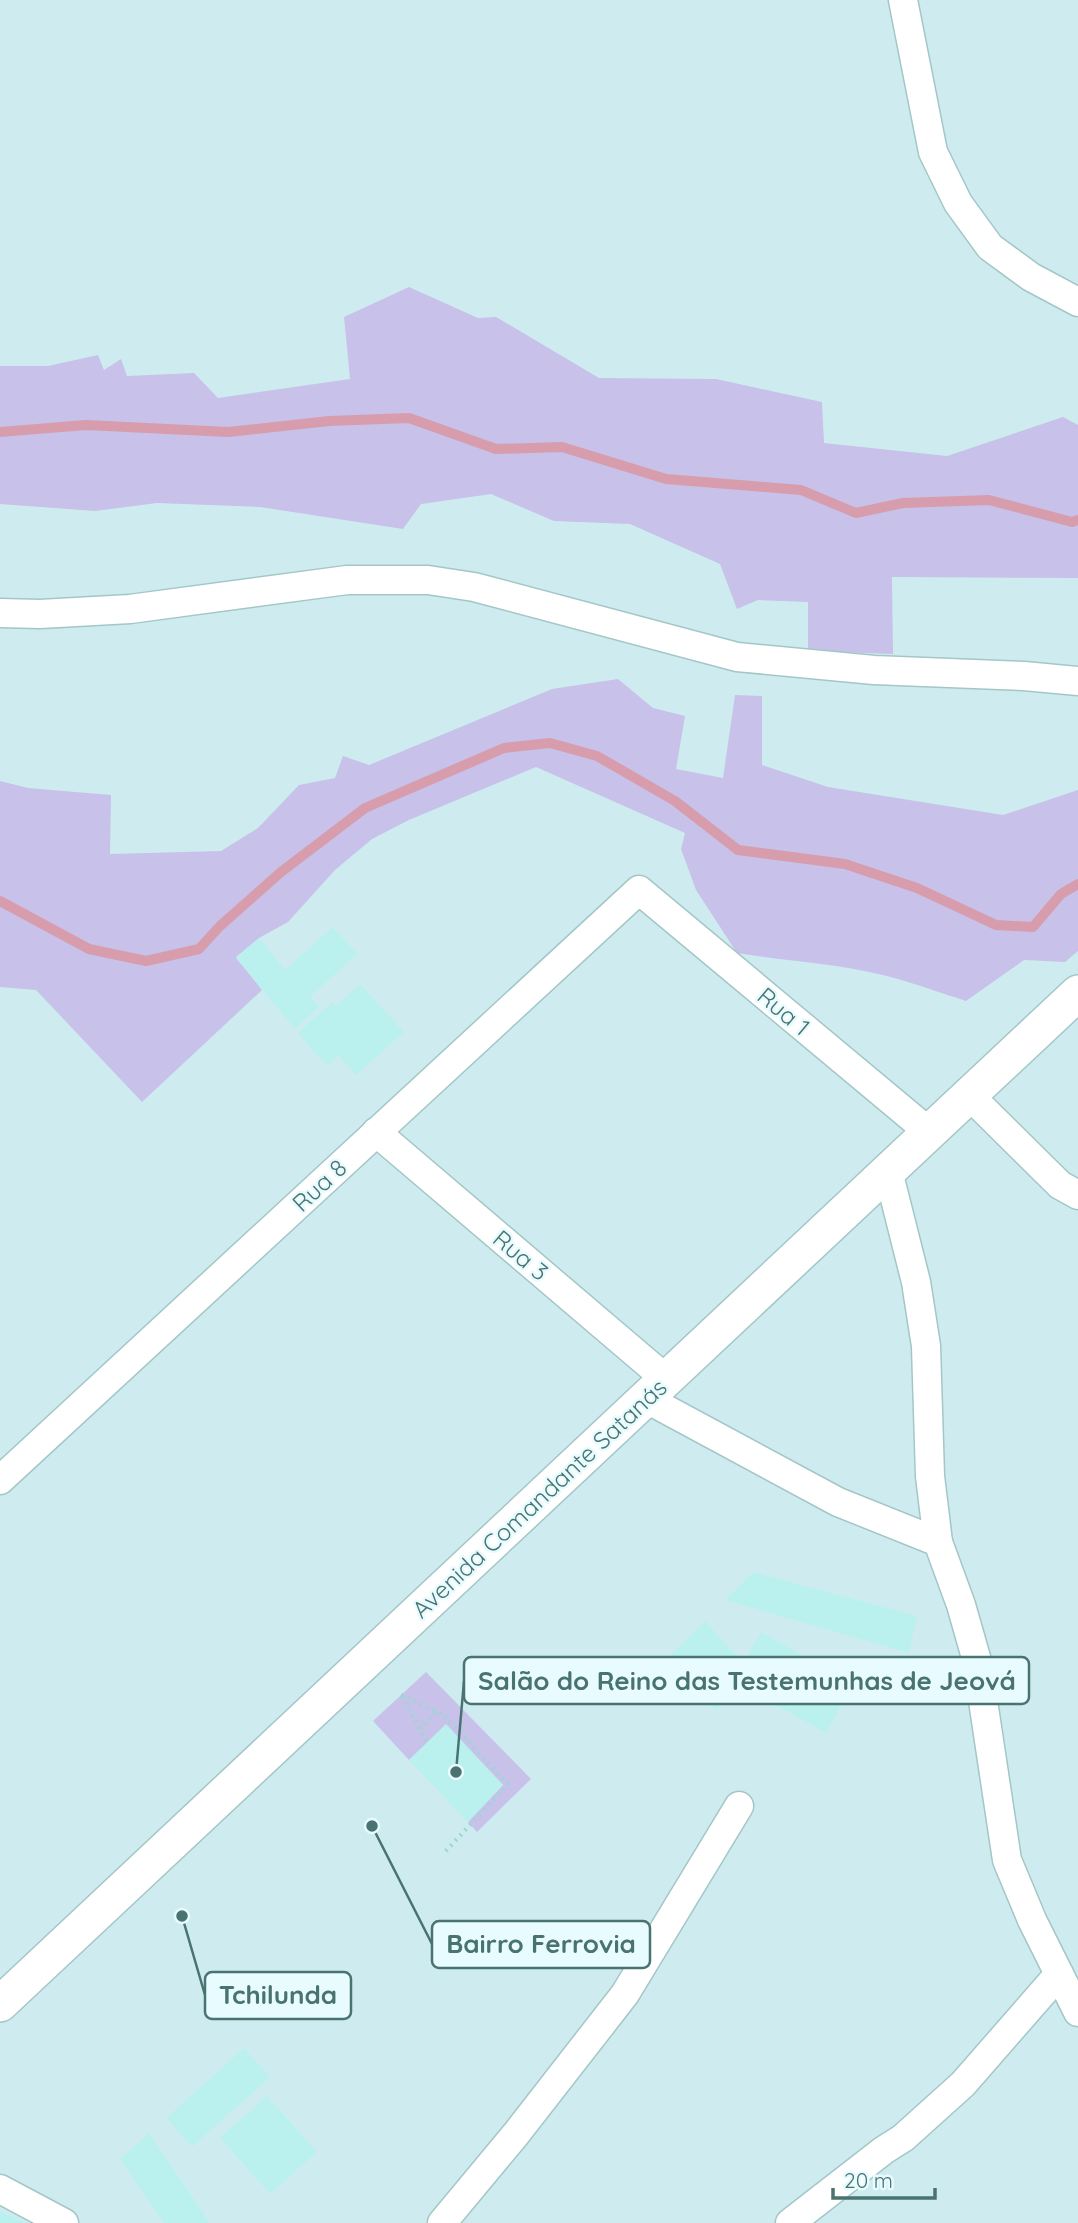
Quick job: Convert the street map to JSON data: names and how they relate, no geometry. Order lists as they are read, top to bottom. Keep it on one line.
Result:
{"streets":{"street":["Rua 1","Rua 8","Rua 3","Avenida Comandante Satanás"]},"crossings":[["Rua 1","Rua 8"],["Rua 1","Avenida Comandante Satanás"],["Rua 8","Rua 3"],["Rua 3","Avenida Comandante Satanás"]],"places":["Salão do Reino das Testemunhas de Jeová","Bairro Ferrovia","Tchilunda"],"scale_bar":"20 m"}
